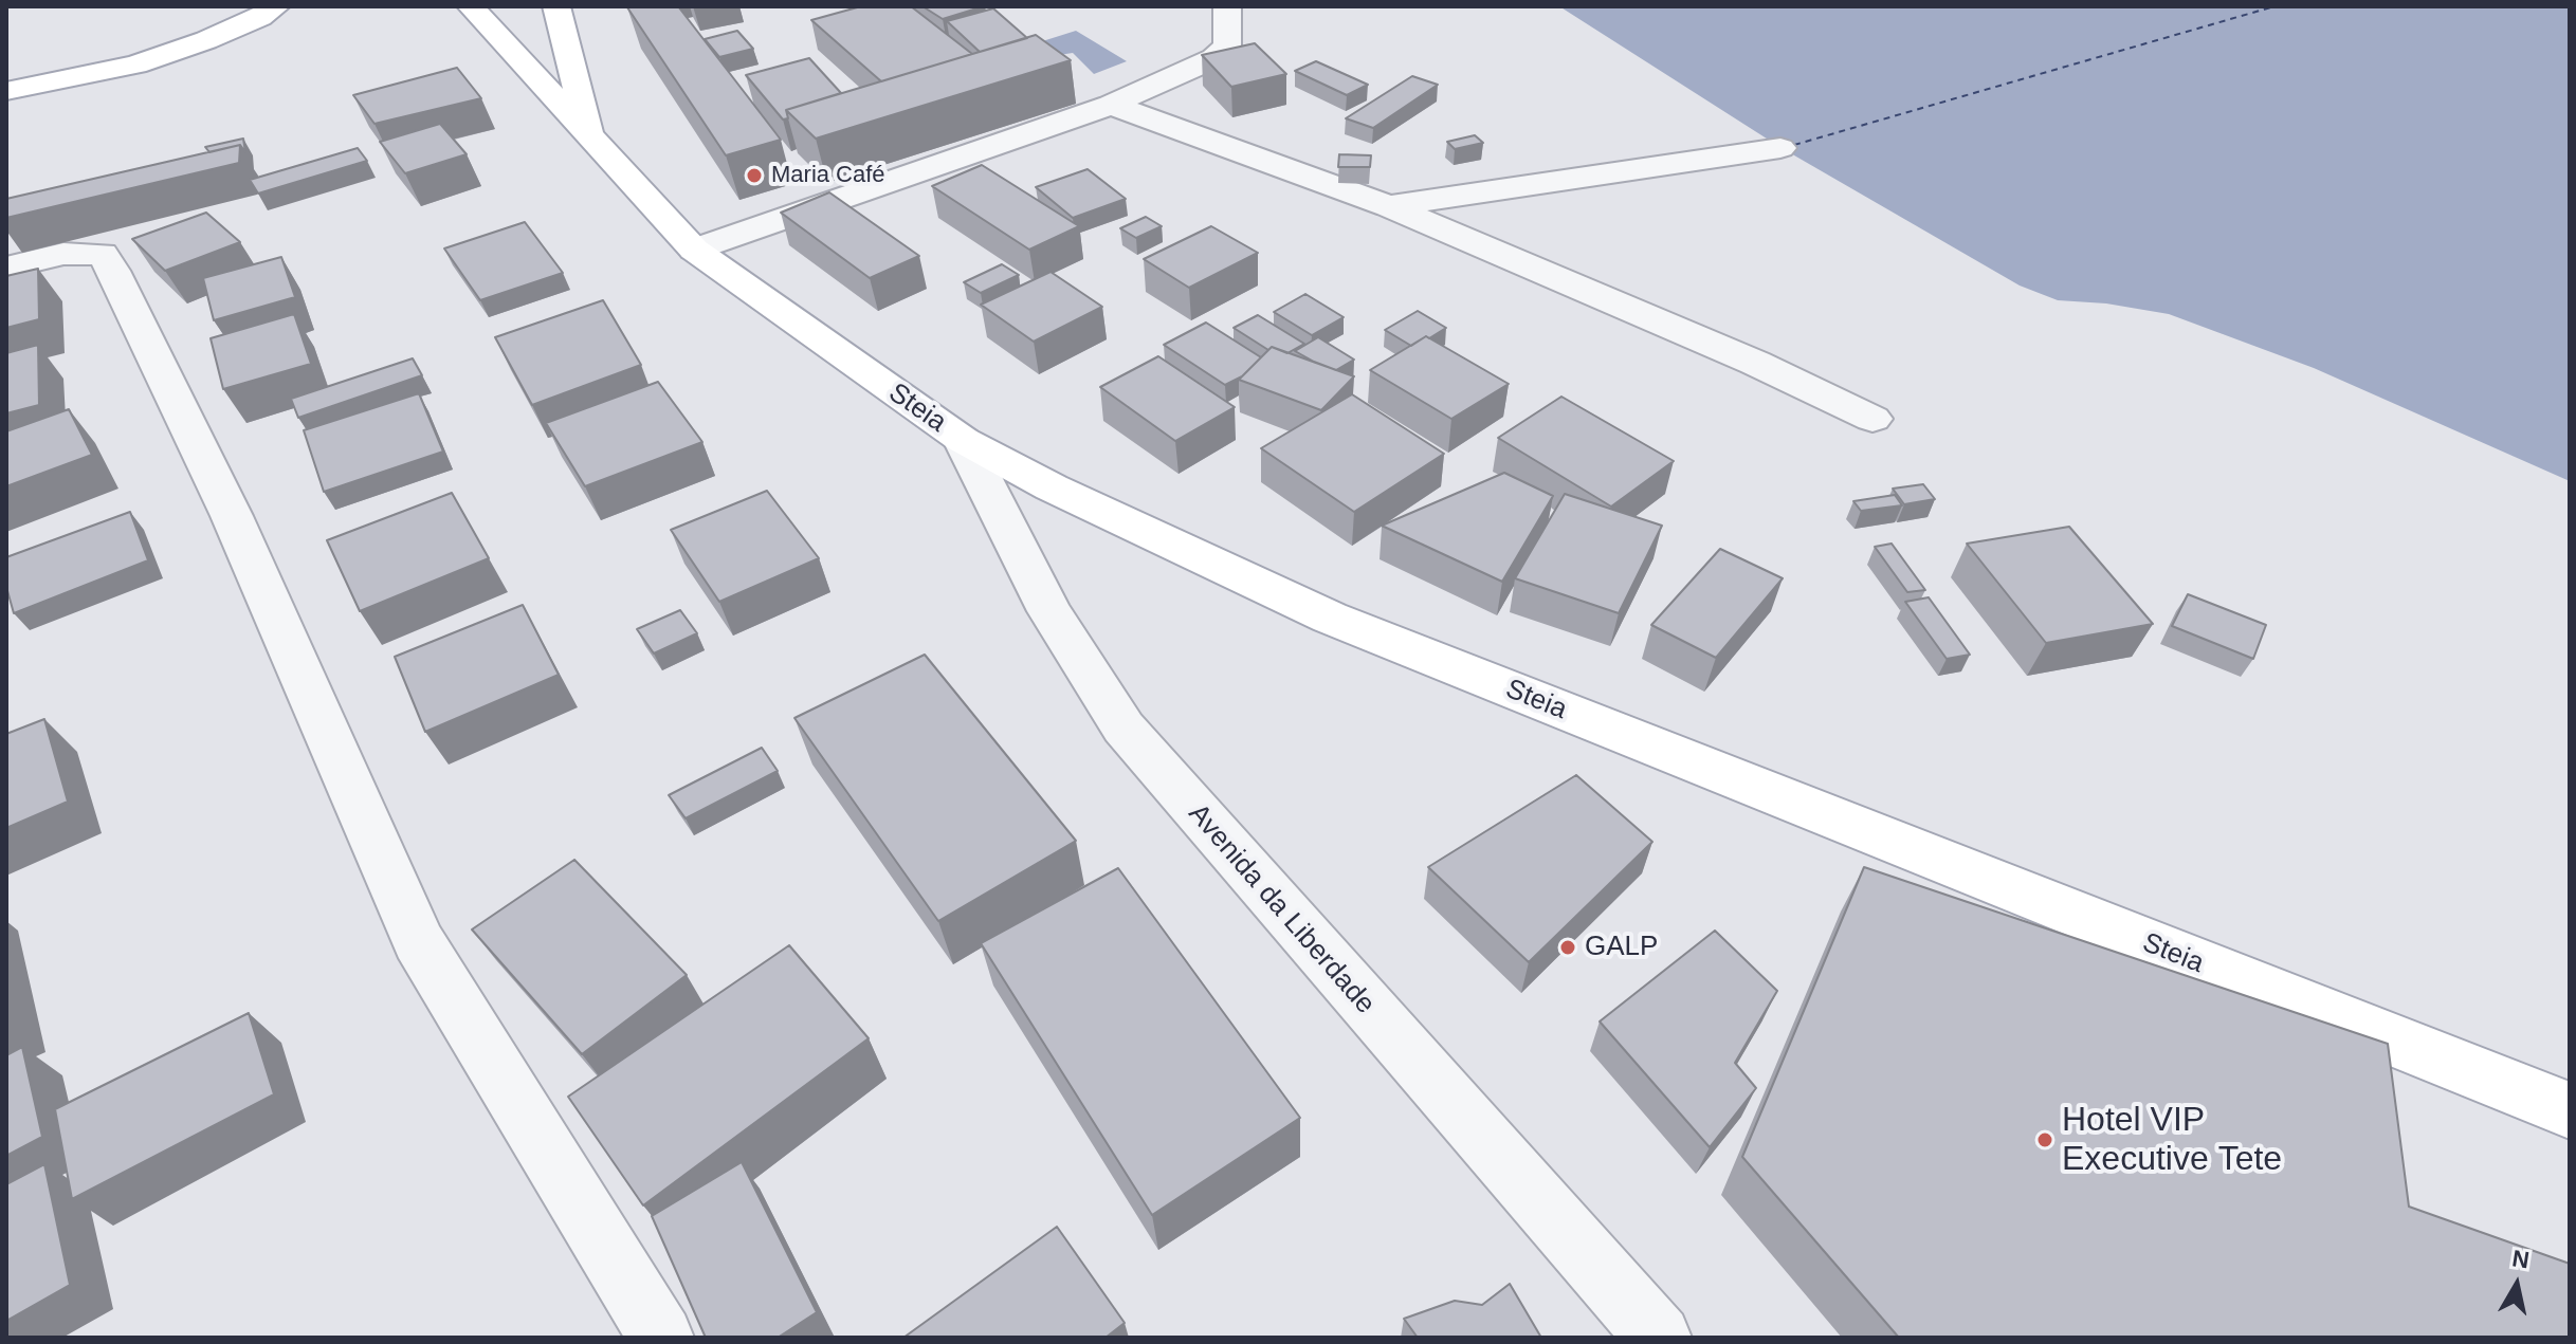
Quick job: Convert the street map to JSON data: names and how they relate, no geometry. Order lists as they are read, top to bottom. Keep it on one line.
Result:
{"streets":{"main road":["Steia"],"street":["Avenida da Liberdade"]},"crossings":[["Steia","Avenida da Liberdade"]],"places":["Maria Café","GALP","Hotel VIP Executive Tete"],"north":"top"}
